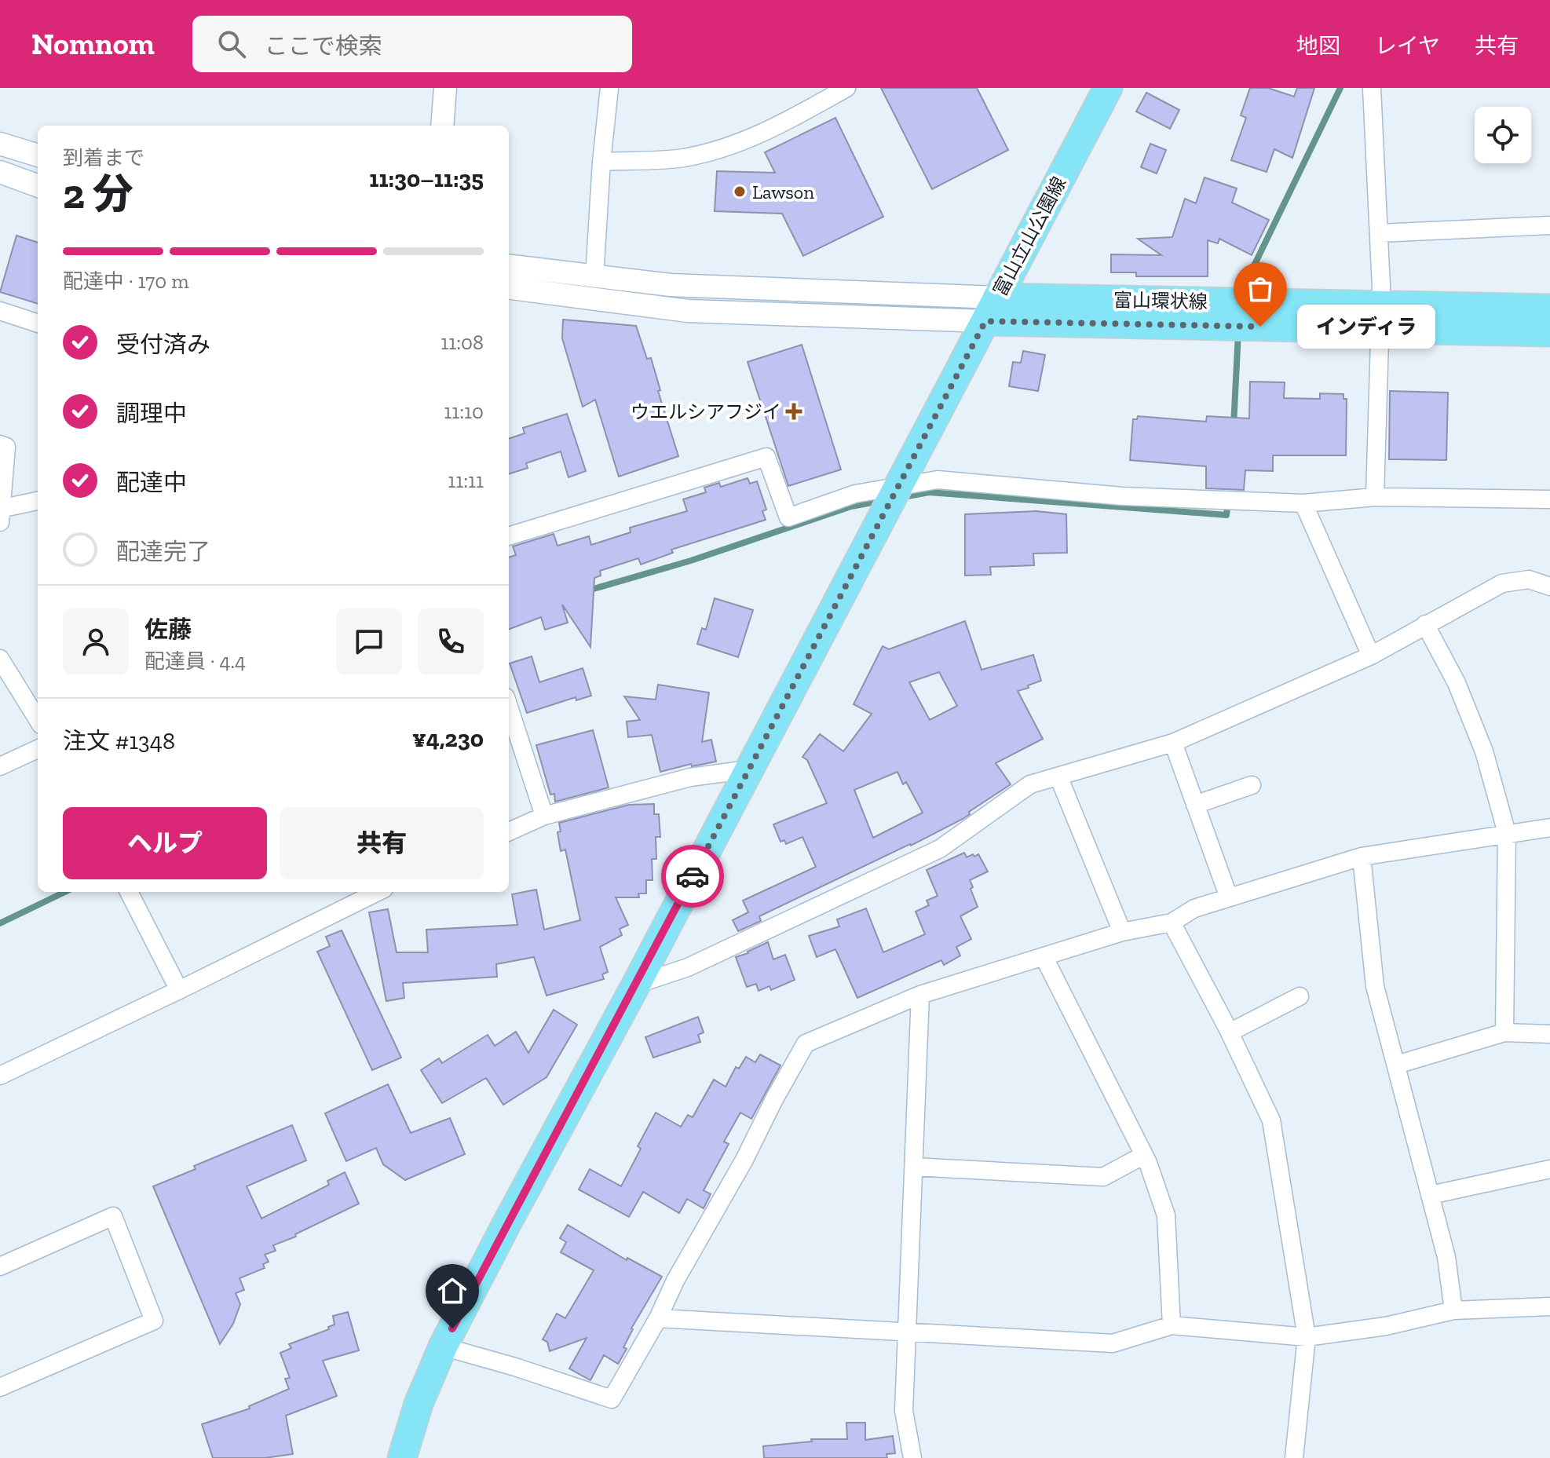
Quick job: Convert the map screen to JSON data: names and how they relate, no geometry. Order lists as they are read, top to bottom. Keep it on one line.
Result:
{"streets":{"main road":["富山立山公園線","富山環状線"]},"crossings":[["富山立山公園線","富山環状線"]],"places":{"other":["Lawson","インディラ"],"health":["ウエルシアフジイ"]},"page":{"header":"Nomnom","search":"ここで検索","nav":["地図","レイヤ","共有"],"heading":["2 分","到着まで","11:30–11:35"],"panel":["佐藤","配達員 · 4.4","注文 #1348","¥4,230"],"bar":"配達中 · 170 m","bubble":"インディラ","list":[["受付済み","11:08"],["調理中","11:10"],["配達中","11:11"],"配達完了"],"buttons":["ヘルプ","共有"]}}
